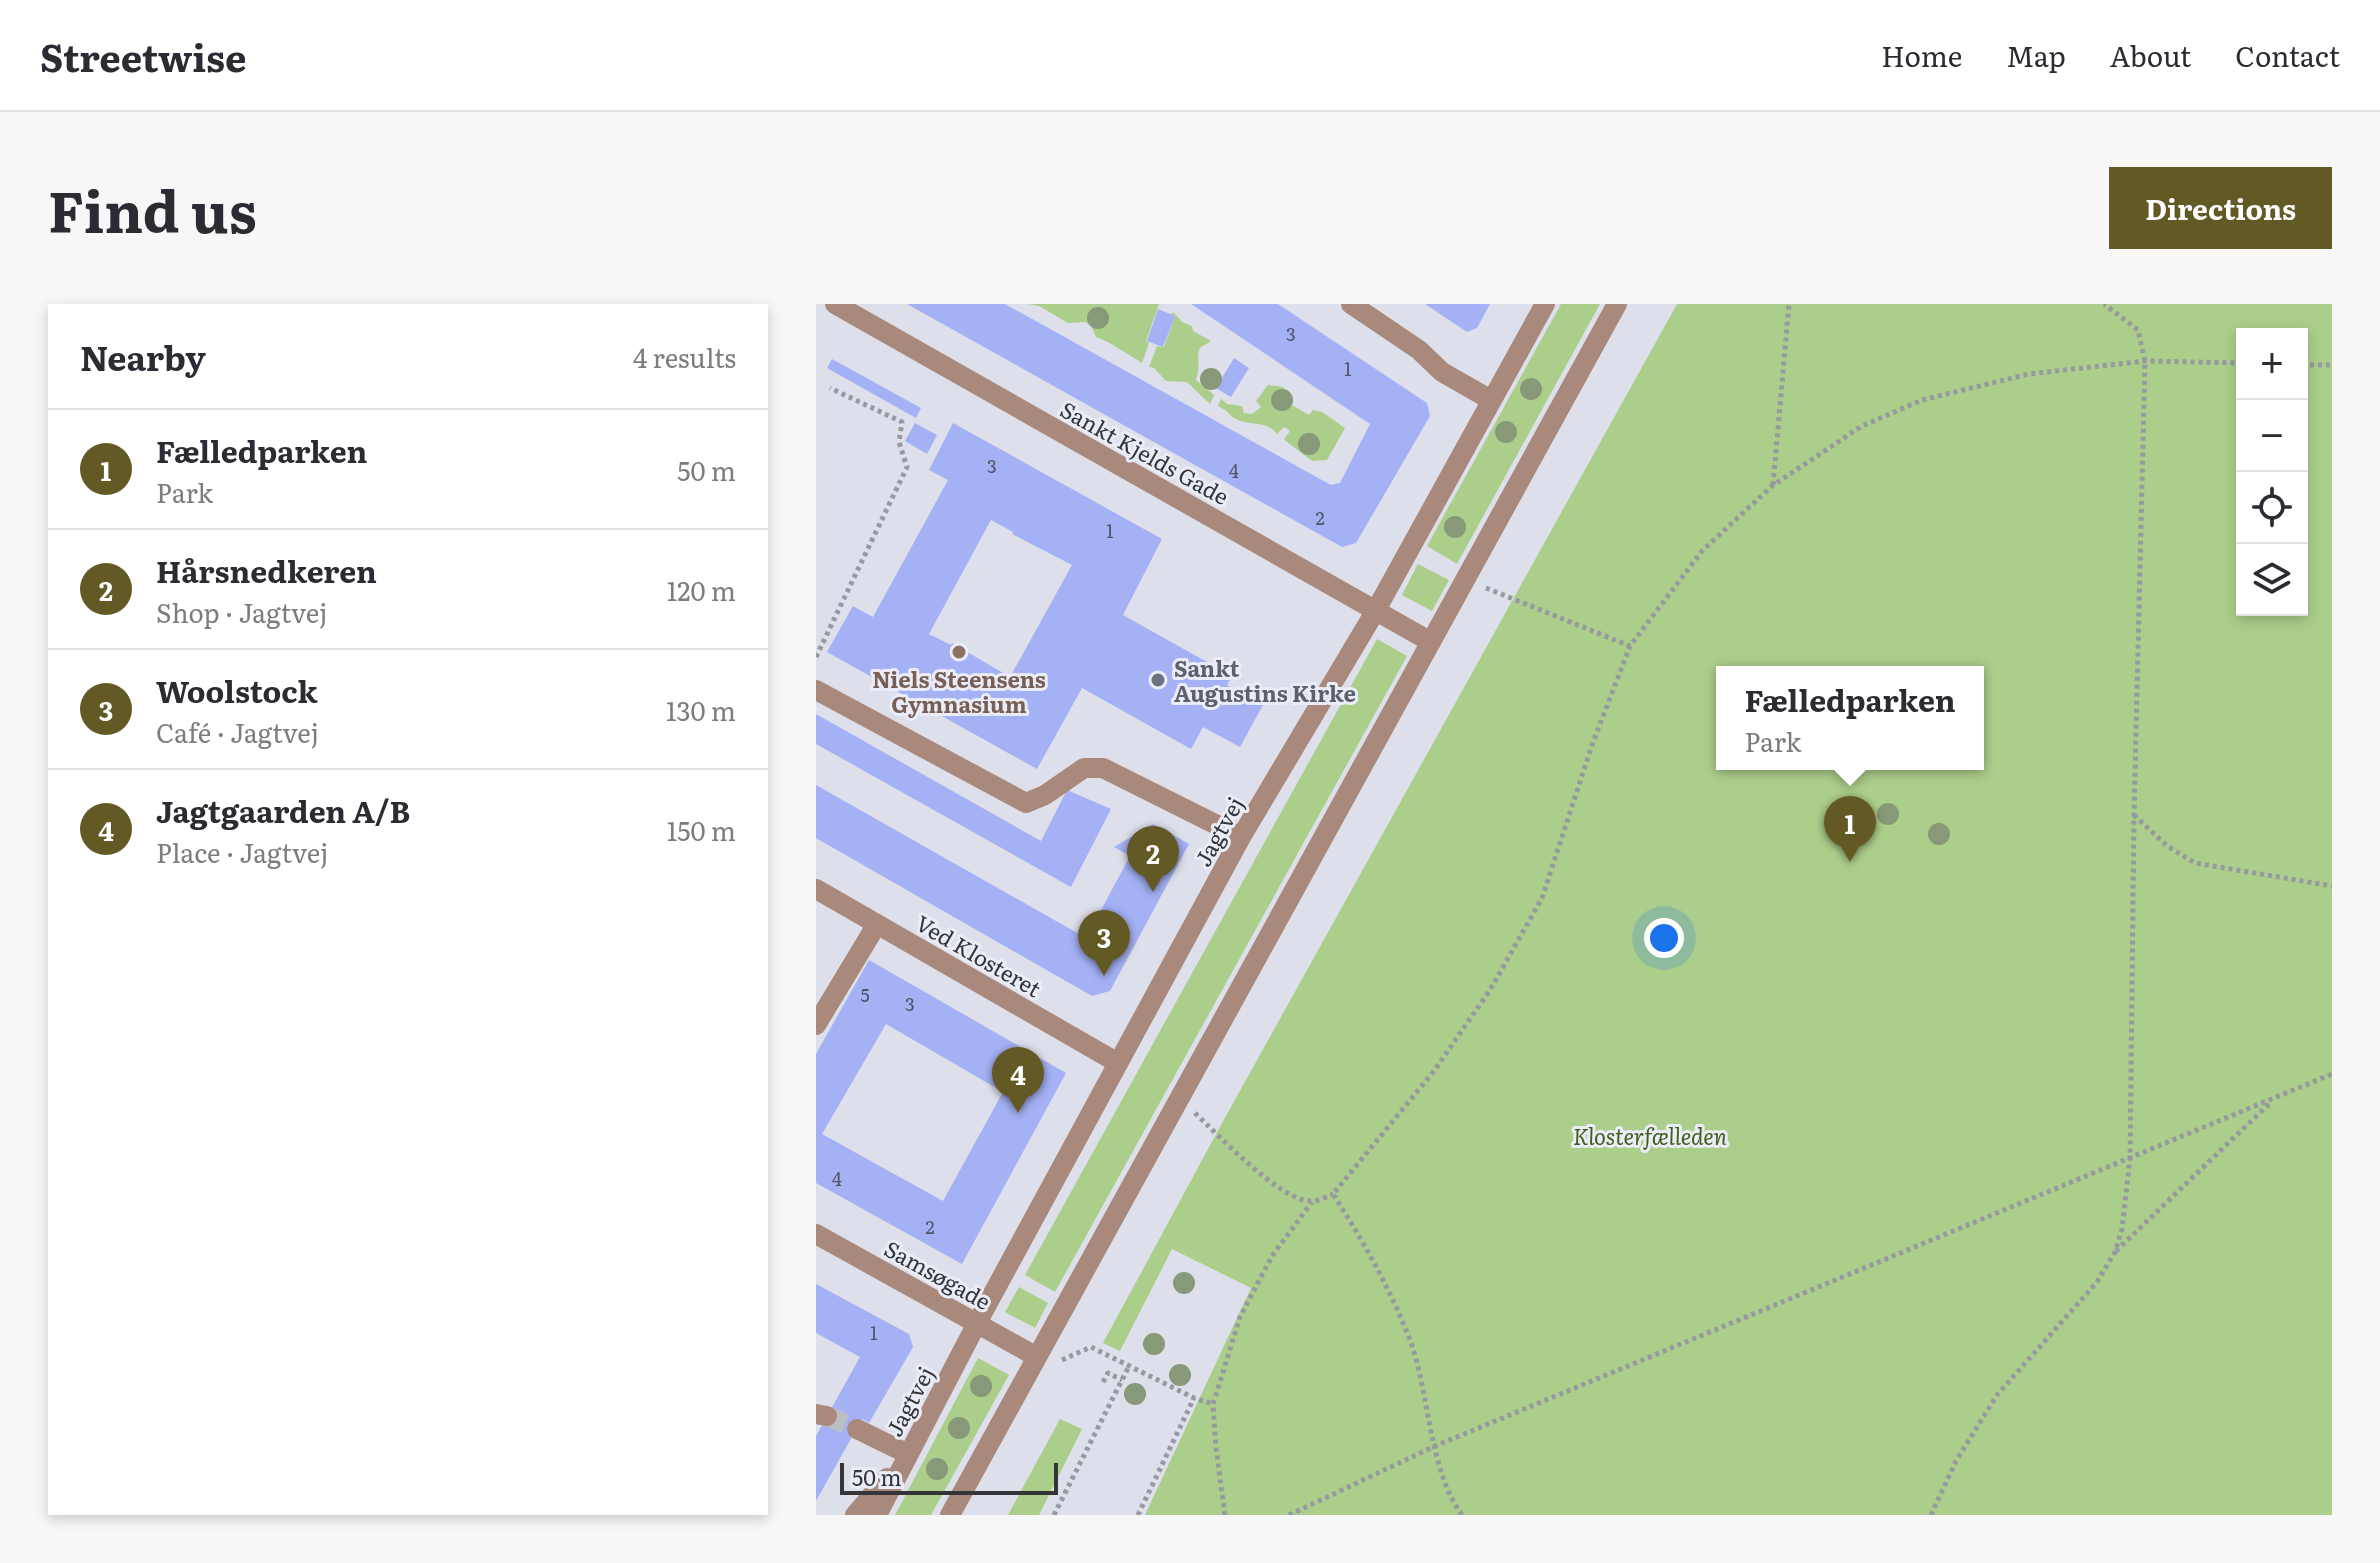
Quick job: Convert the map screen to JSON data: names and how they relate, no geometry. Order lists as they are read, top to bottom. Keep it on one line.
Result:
{"streets":{"street":["Sankt Kjelds Gade","Jagtvej","Ved Klosteret","Samsøgade"]},"crossings":[["Sankt Kjelds Gade","Jagtvej"],["Jagtvej","Ved Klosteret"],["Jagtvej","Samsøgade"]],"parks":["Klosterfælleden"],"places":["Niels Steensens Gymnasium","Sankt Augustins Kirke"],"house_numbers":["3","1","3","4","2","1","5","3","4","2","1"],"scale_bar":"50 m","page":{"header":"Streetwise","nav":["Home","Map","About","Contact"],"title":"Find us","buttons":"Directions","heading":["Nearby","4 results"],"map_buttons":["+","−"],"list":[{"mark":"1","name":"Fælledparken","note":"Park","value":"50 m"},{"mark":"2","name":"Hårsnedkeren","note":"Shop · Jagtvej","value":"120 m"},{"mark":"3","name":"Woolstock","note":"Café · Jagtvej","value":"130 m"},{"mark":"4","name":"Jagtgaarden A/B","note":"Place · Jagtvej","value":"150 m"}],"popup":["Fælledparken","Park"],"pins":["1","2","3","4"],"scale":"50 m"}}
